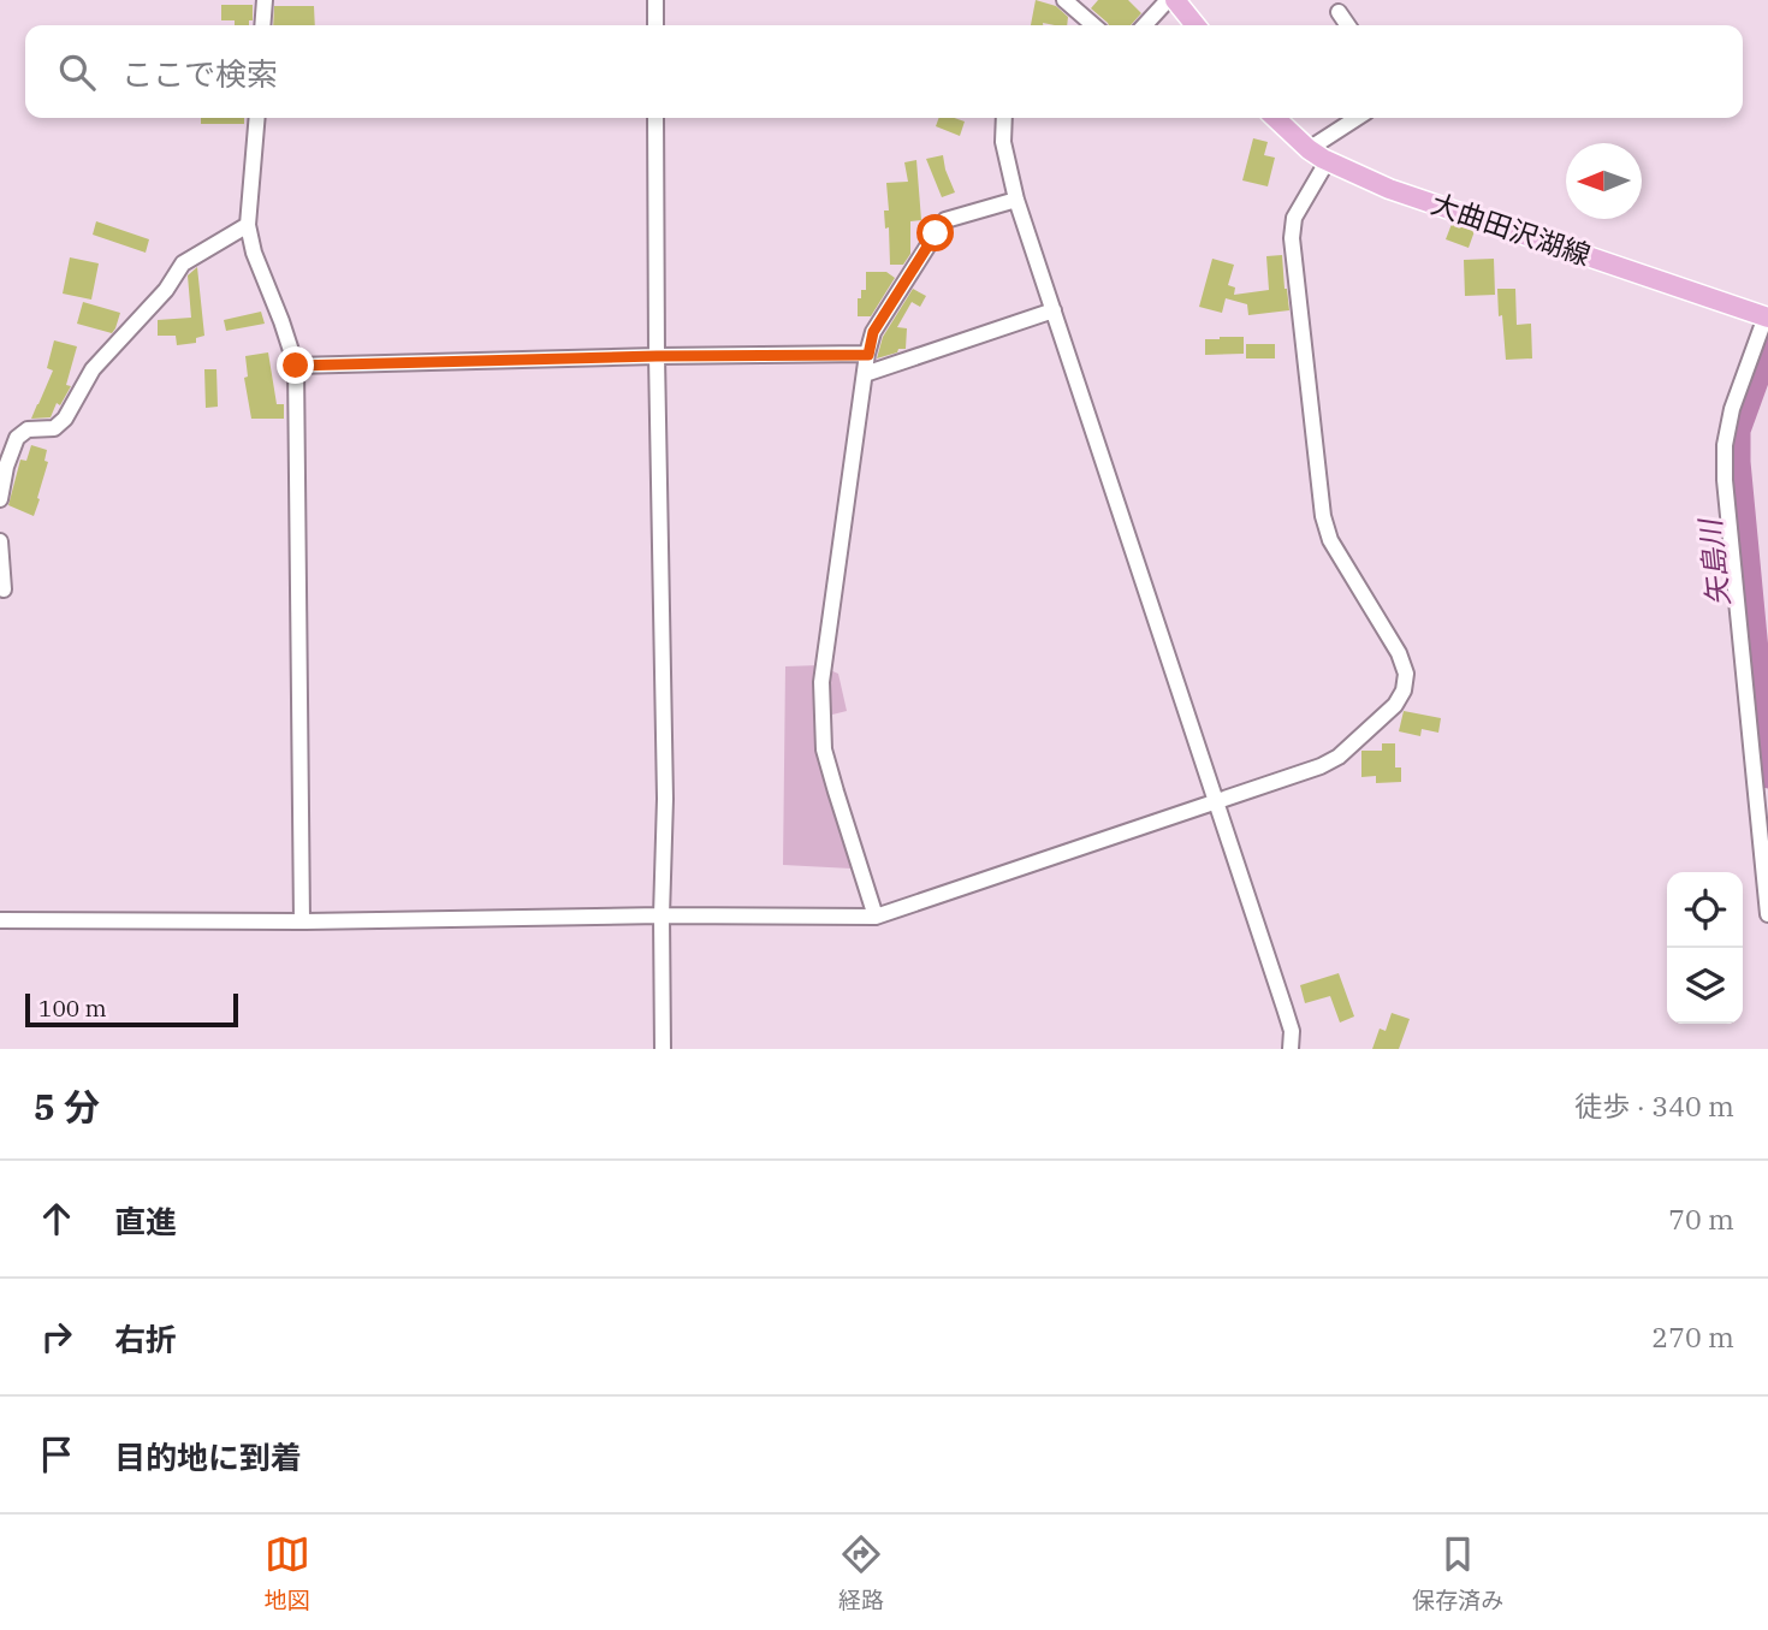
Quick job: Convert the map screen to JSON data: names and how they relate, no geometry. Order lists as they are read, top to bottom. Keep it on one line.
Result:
{"streets":{"main road":["大曲田沢湖線"]},"water":["矢島川"],"scale_bar":"100 m","north":"left","page":{"search":"ここで検索","scale":"100 m","heading":["5 分","徒歩 · 340 m"],"list":[["直進","70 m"],["右折","270 m"],"目的地に到着"],"nav":["地図","経路","保存済み"]}}
